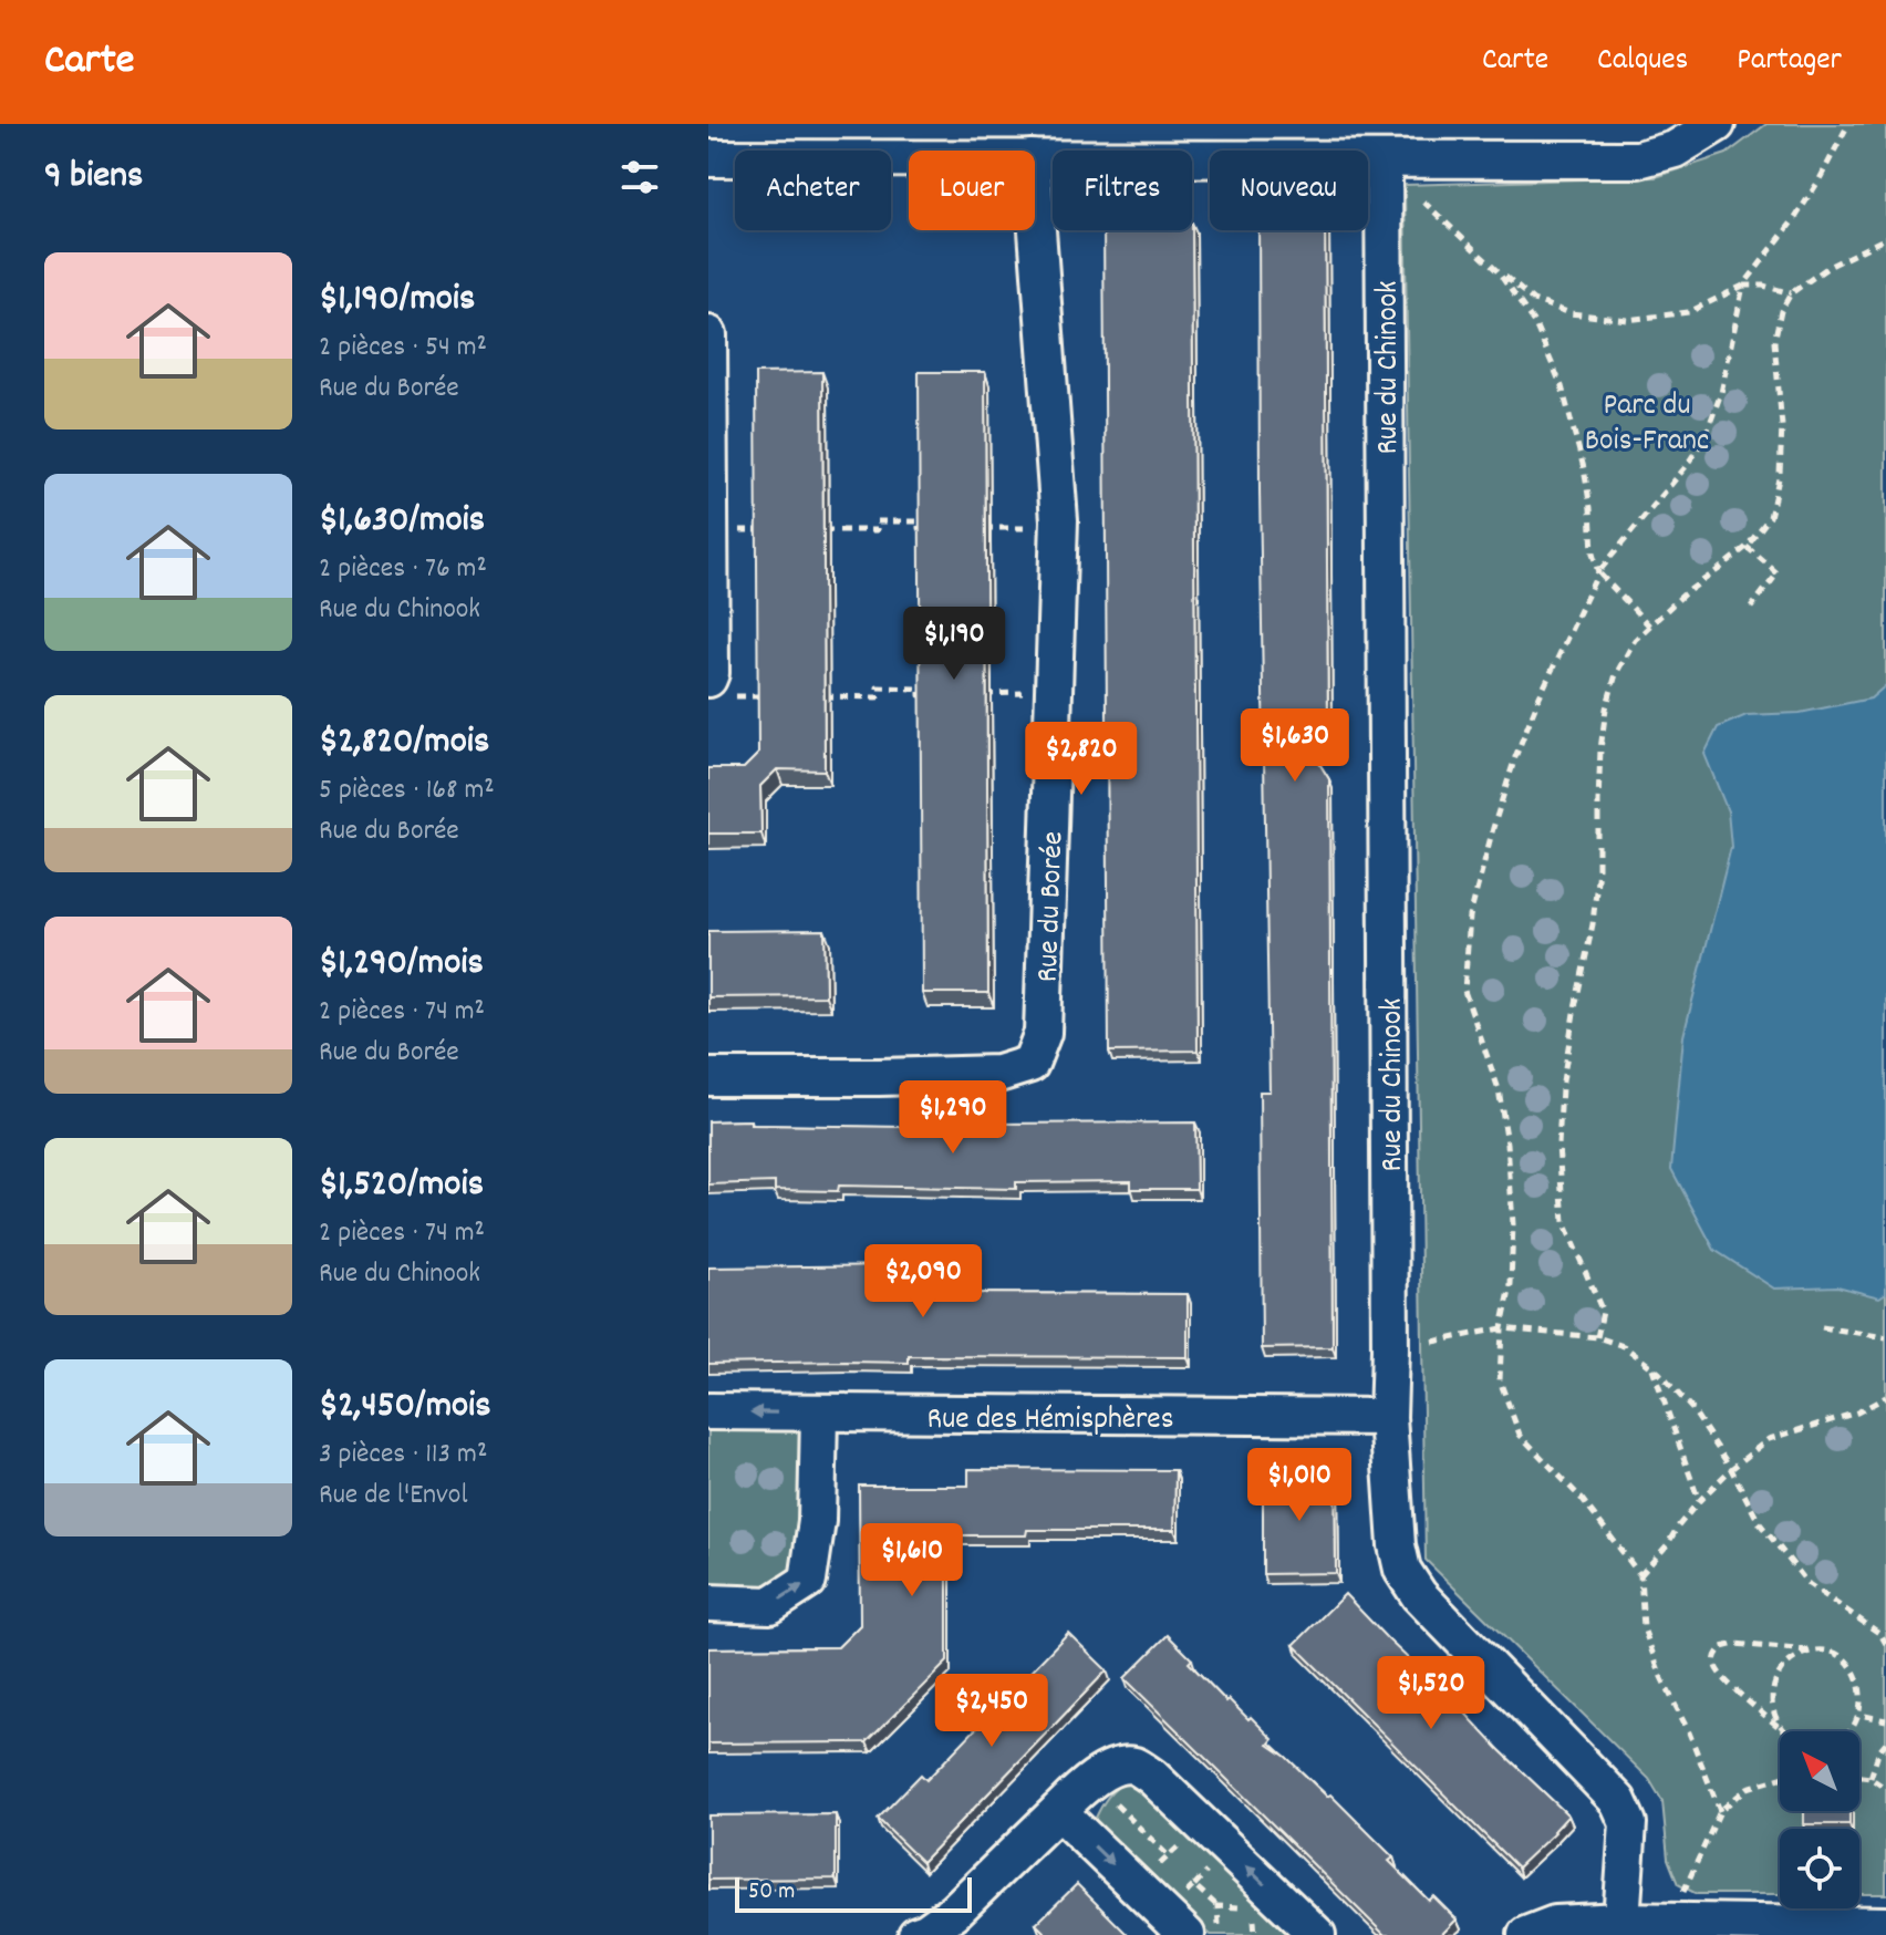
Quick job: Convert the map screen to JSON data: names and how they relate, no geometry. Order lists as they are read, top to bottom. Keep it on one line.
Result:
{"streets":{"street":["Rue du Chinook","Rue du Borée","Rue des Hémisphères"]},"crossings":[["Rue du Chinook","Rue des Hémisphères"]],"parks":["Parc du Bois-Franc"],"scale_bar":"50 m","north":"top left","page":{"header":"Carte","nav":["Carte","Calques","Partager"],"heading":"9 biens","chip":["Acheter","Louer","Filtres","Nouveau"],"list":[{"name":"$1,190/mois","note":"2 pièces · 54 m² · Rue du Borée"},{"name":"$1,630/mois","note":"2 pièces · 76 m² · Rue du Chinook"},{"name":"$2,820/mois","note":"5 pièces · 168 m² · Rue du Borée"},{"name":"$1,290/mois","note":"2 pièces · 74 m² · Rue du Borée"},{"name":"$1,520/mois","note":"2 pièces · 74 m² · Rue du Chinook"},{"name":"$2,450/mois","note":"3 pièces · 113 m² · Rue de l'Envol"}],"price":["$1,190","$1,630","$2,820","$1,290","$2,090","$1,010","$1,610","$1,520","$2,450"],"scale":"50 m"}}
